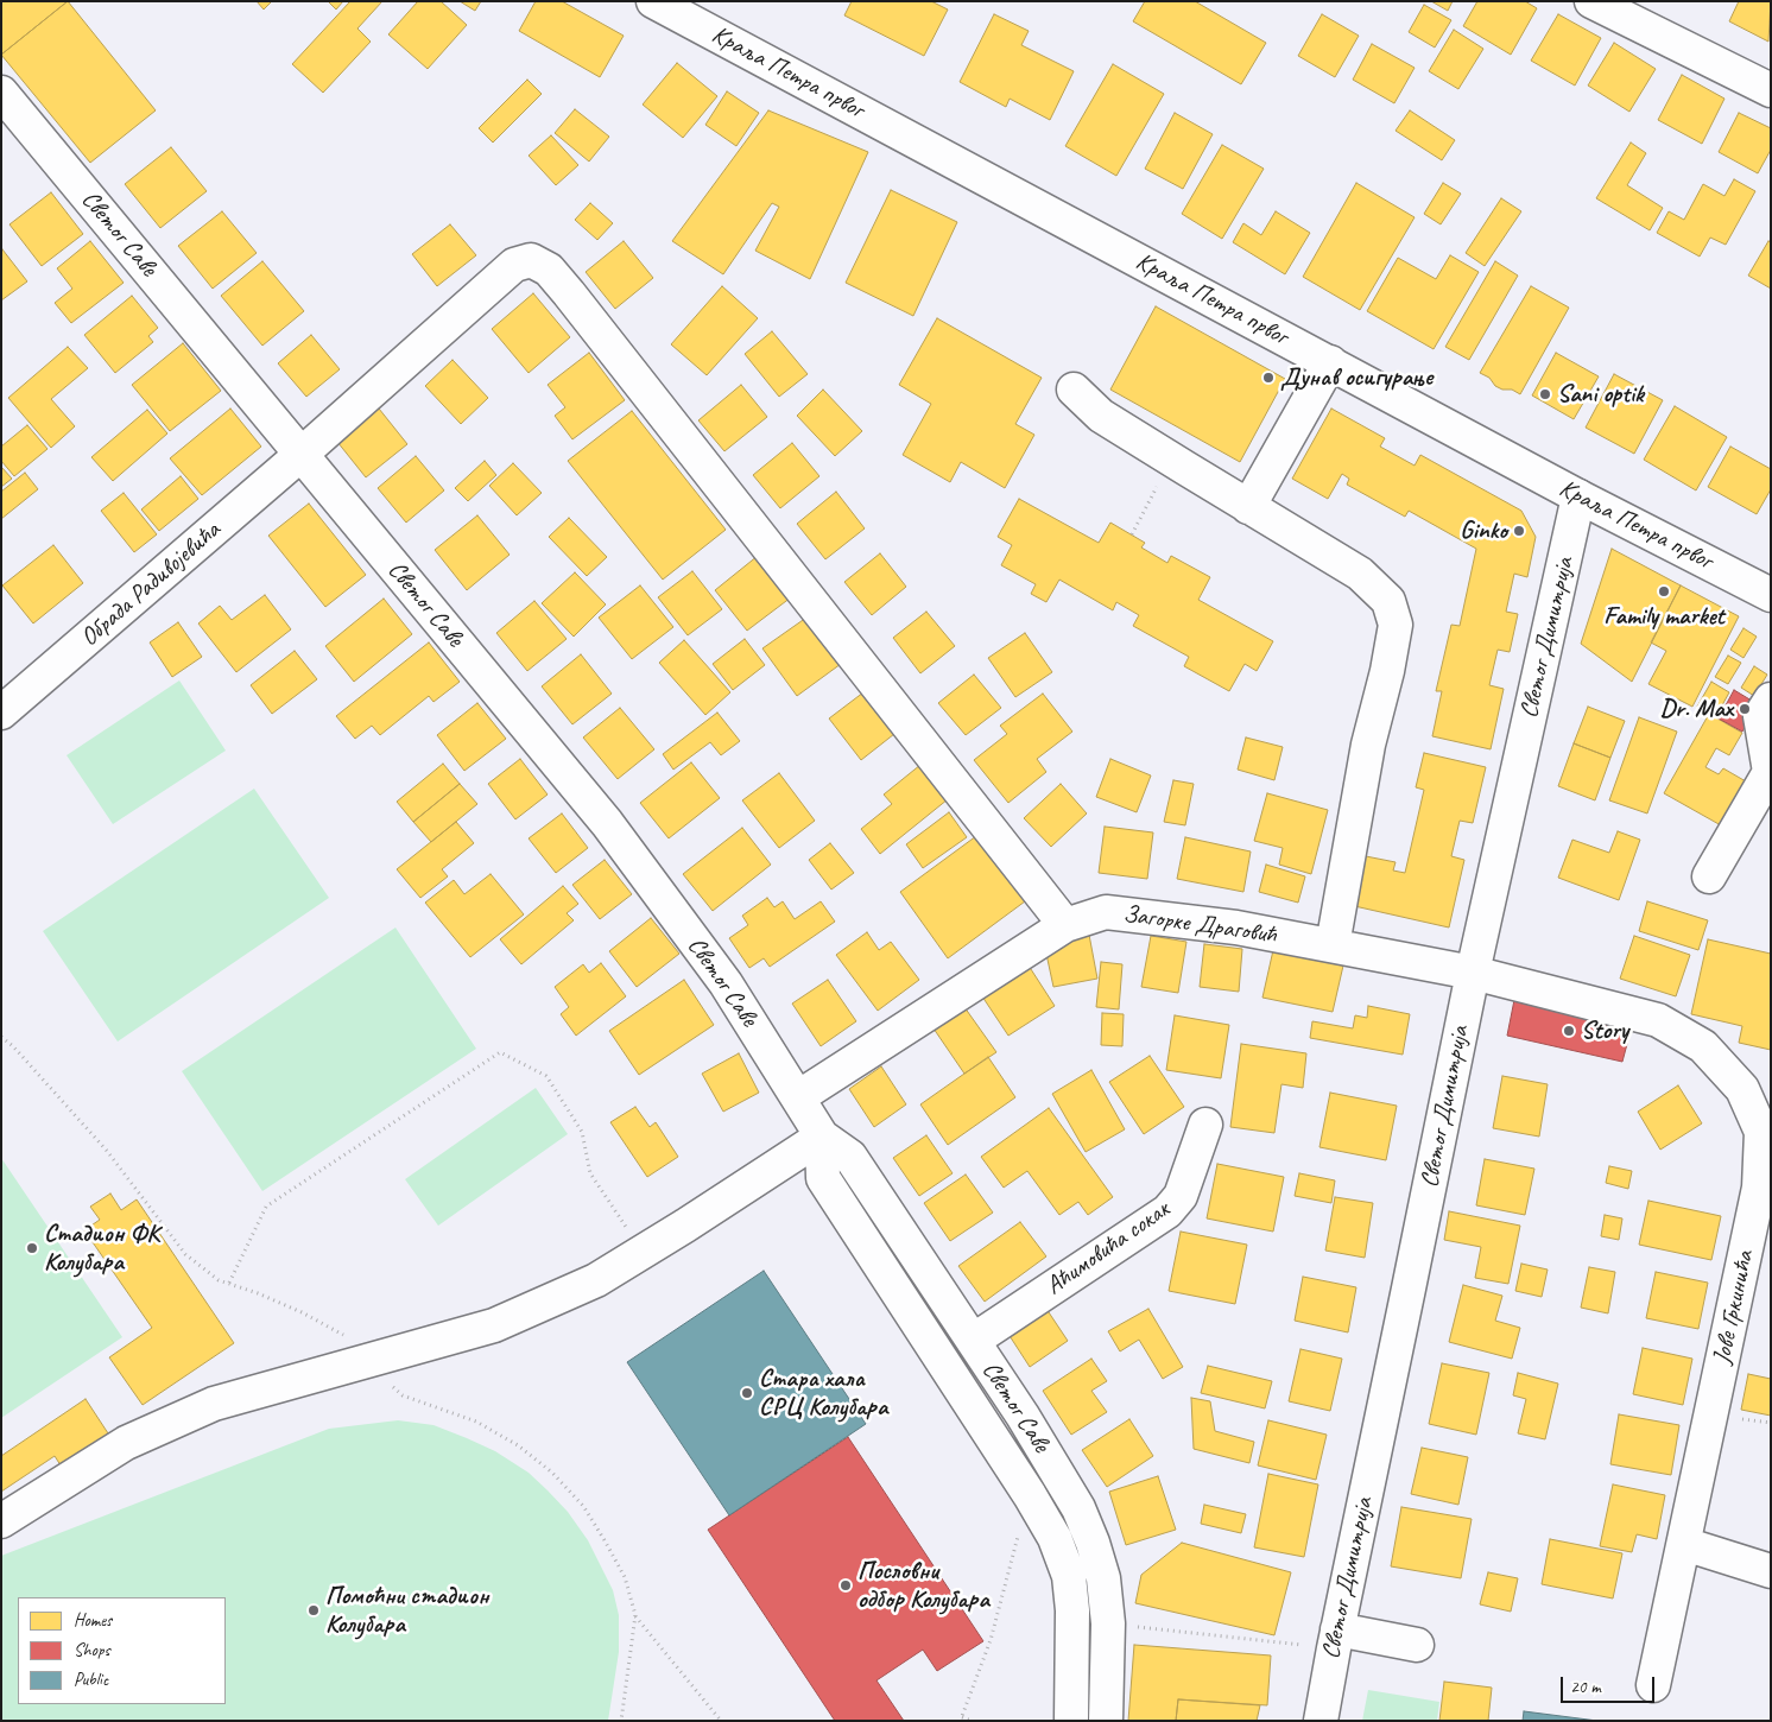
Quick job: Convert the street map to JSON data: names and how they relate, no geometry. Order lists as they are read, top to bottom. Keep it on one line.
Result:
{"streets":{"street":["Краља Петра првог","Светог Саве","Обрада Радивојевића","Светог Димитрија","Загорке Драговић","Аћимовића сокак","Јове Гркинића"]},"crossings":[["Краља Петра првог","Светог Димитрија"],["Светог Саве","Обрада Радивојевића"],["Светог Саве","Загорке Драговић"],["Светог Саве","Аћимовића сокак"],["Обрада Радивојевића","Загорке Драговић"],["Светог Димитрија","Загорке Драговић"],["Светог Димитрија","Јове Гркинића"],["Загорке Драговић","Јове Гркинића"]],"places":["Дунав осигурање","Sani optik","Ginko","Family market","Dr. Max","Story","Стадион ФК Колубара","Стара хала СРЦ Колубара","Пословни одбор Колубара","Помоћни стадион Колубара"],"legend":["Homes","Shops","Public"],"scale_bar":"20 m"}
